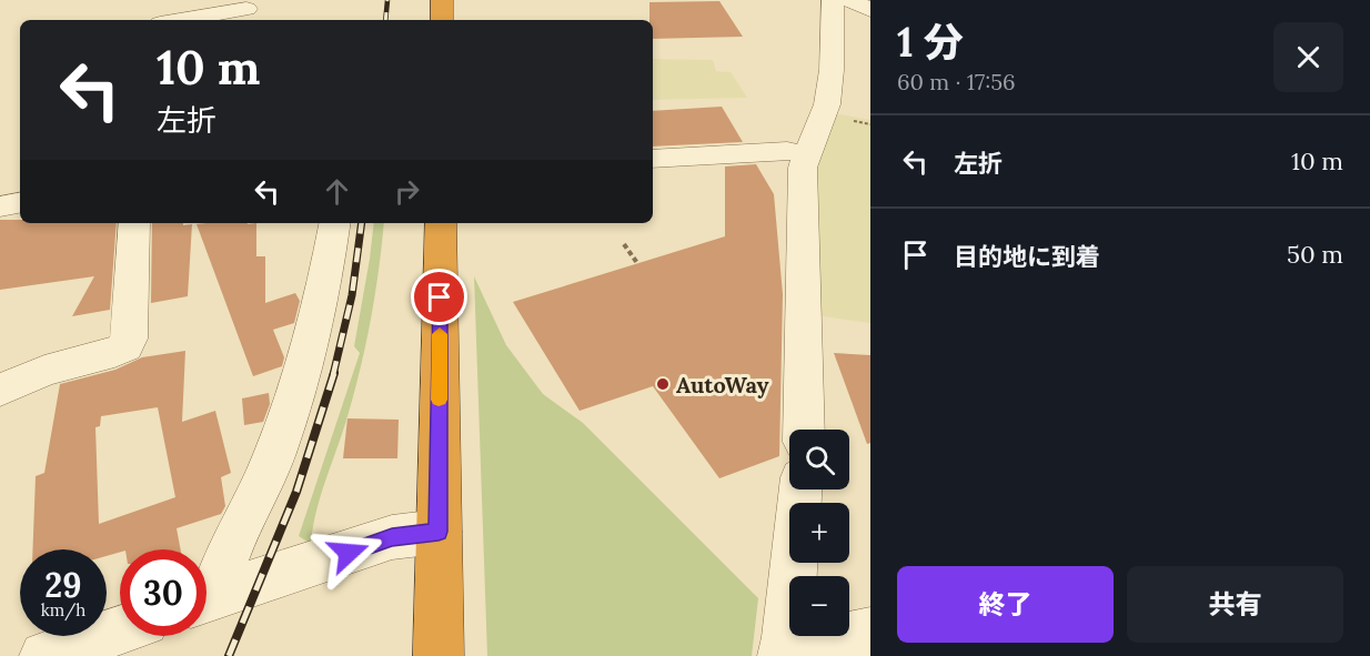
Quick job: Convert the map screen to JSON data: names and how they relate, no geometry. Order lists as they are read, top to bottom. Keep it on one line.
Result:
{"places":["AutoWay"],"page":{"heading":["1 分","60 m · 17:56"],"turn":["10 m","左折"],"list":[{"name":"左折","value":"10 m"},{"name":"目的地に到着","value":"50 m"}],"map_buttons":["+","−"],"speed":"29 km/h","limit":"30","buttons":["終了","共有"]}}
